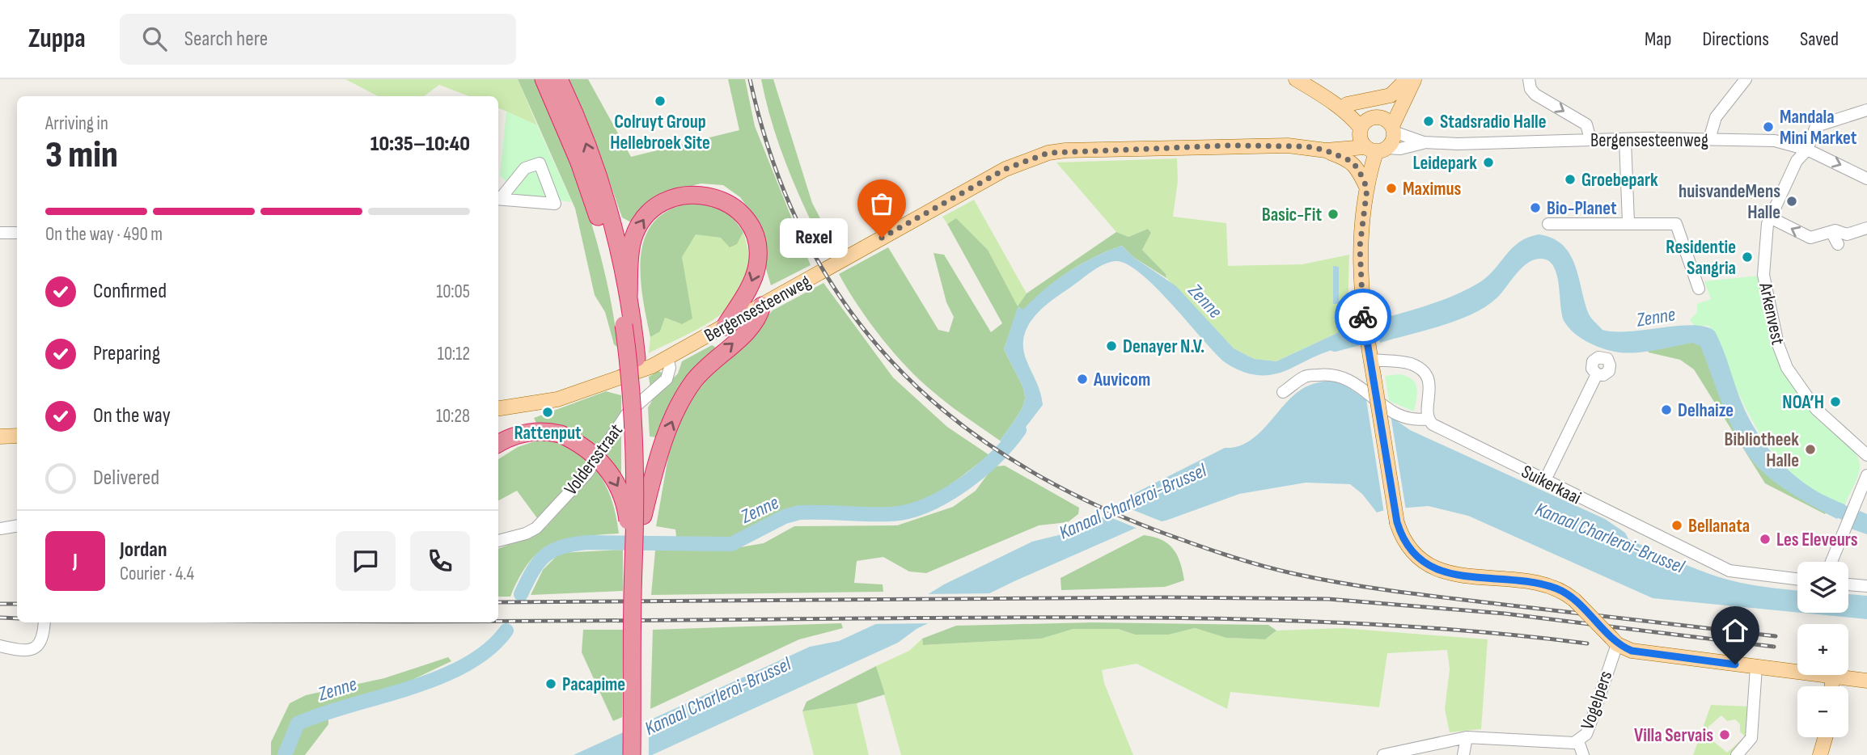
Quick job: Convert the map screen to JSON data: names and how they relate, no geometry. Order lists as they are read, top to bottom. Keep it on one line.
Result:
{"streets":{"main road":["Bergensesteenweg"],"street":["Arkenvest","Voldersstraat","Suikerkaai","Vogelpers"]},"crossings":[["Bergensesteenweg","Arkenvest"],["Bergensesteenweg","Voldersstraat"]],"water":["Zenne","Kanaal Charleroi-Brussel"],"places":["Colruyt Group Hellebroek Site","Stadsradio Halle","Mandala Mini Market","Leidepark","Groebepark","Maximus","huisvandeMens Halle","Bio-Planet","Basic-Fit","Rexel","Residentie Sangria","Denayer N.V.","Auvicom","NOA’H","Delhaize","Rattenput","Bibliotheek Halle","Bellanata","Les Eleveurs","Pacapime","Villa Servais"],"page":{"header":"Zuppa","search":"Search here","nav":["Map","Directions","Saved"],"heading":["3 min","Arriving in","10:35–10:40"],"panel":["Jordan","Courier · 4.4"],"bar":"On the way · 490 m","bubble":"Rexel","list":[["Confirmed","10:05"],["Preparing","10:12"],["On the way","10:28"],"Delivered"],"round":"J","map_buttons":["+","−"]}}
